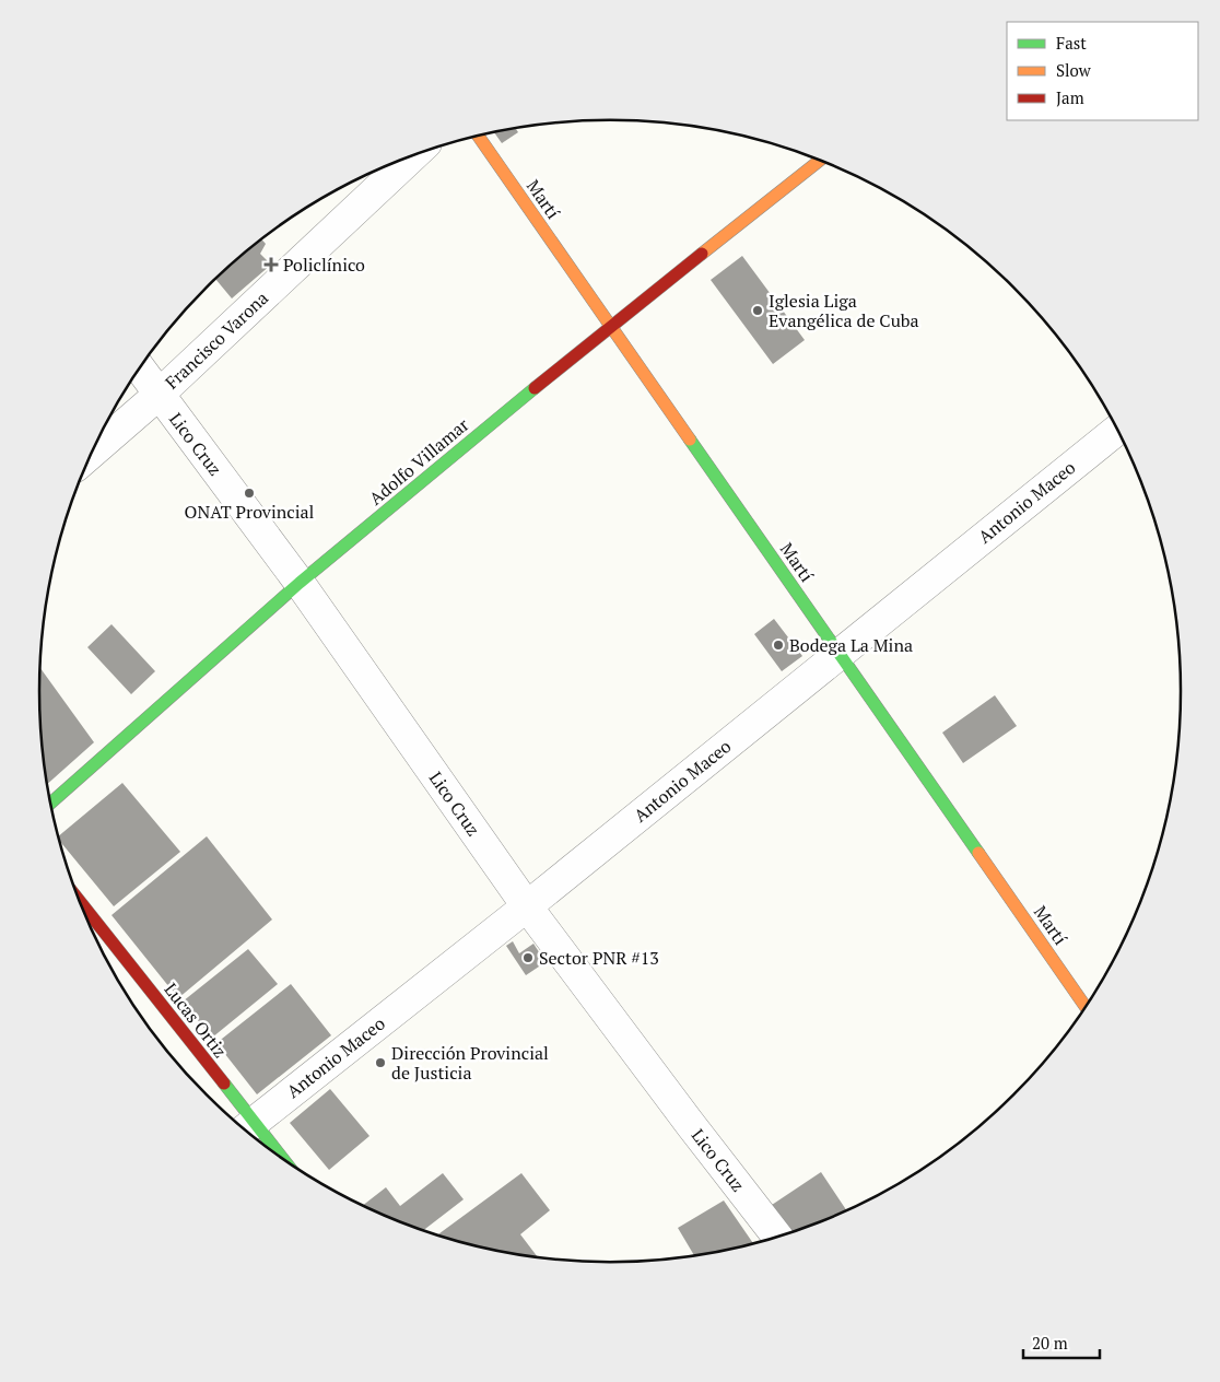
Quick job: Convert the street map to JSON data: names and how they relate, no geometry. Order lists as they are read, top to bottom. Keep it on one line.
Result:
{"streets":{"main road":["Martí","Adolfo Villamar","Lucas Ortiz"],"street":["Francisco Varona","Lico Cruz","Antonio Maceo"]},"crossings":[["Martí","Adolfo Villamar"],["Martí","Antonio Maceo"],["Francisco Varona","Lico Cruz"],["Lico Cruz","Adolfo Villamar"],["Lico Cruz","Antonio Maceo"],["Antonio Maceo","Lucas Ortiz"]],"places":{"health":["Policlínico"],"other":["Iglesia Liga Evangélica de Cuba","ONAT Provincial","Bodega La Mina","Sector PNR #13","Dirección Provincial de Justicia"]},"legend":["Fast","Slow","Jam"],"scale_bar":"20 m"}
